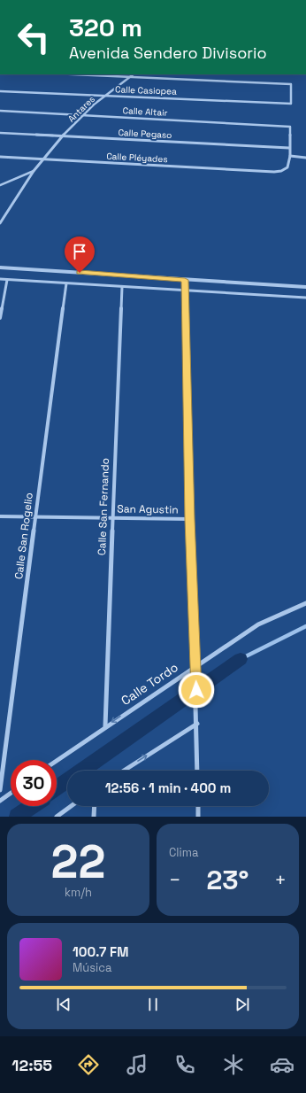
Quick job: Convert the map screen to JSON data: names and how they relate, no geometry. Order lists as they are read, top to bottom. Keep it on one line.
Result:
{"streets":{"street":["Calle Casiopea","Antares","Calle Altair","Calle Pegaso","Calle Pléyades","Calle San Fernando","San Agustin","Calle San Rogelio","Calle Tordo"]},"crossings":[["Calle Casiopea","Antares"],["Antares","Calle Altair"],["Antares","Calle Pegaso"],["Antares","Calle Pléyades"],["Calle Altair","Calle Pegaso"],["Calle San Fernando","San Agustin"],["Calle San Fernando","Calle Tordo"],["San Agustin","Calle San Rogelio"]],"one_way":["Calle Tordo"],"page":{"turn":["320 m","Avenida Sendero Divisorio"],"limit":"30","trip":"12:56 · 1 min · 400 m","tile":[["22","km/h"],"Clima"],"heat":["−","23°","+"],"song":["100.7 FM","Música"],"tabs":"12:55"}}
